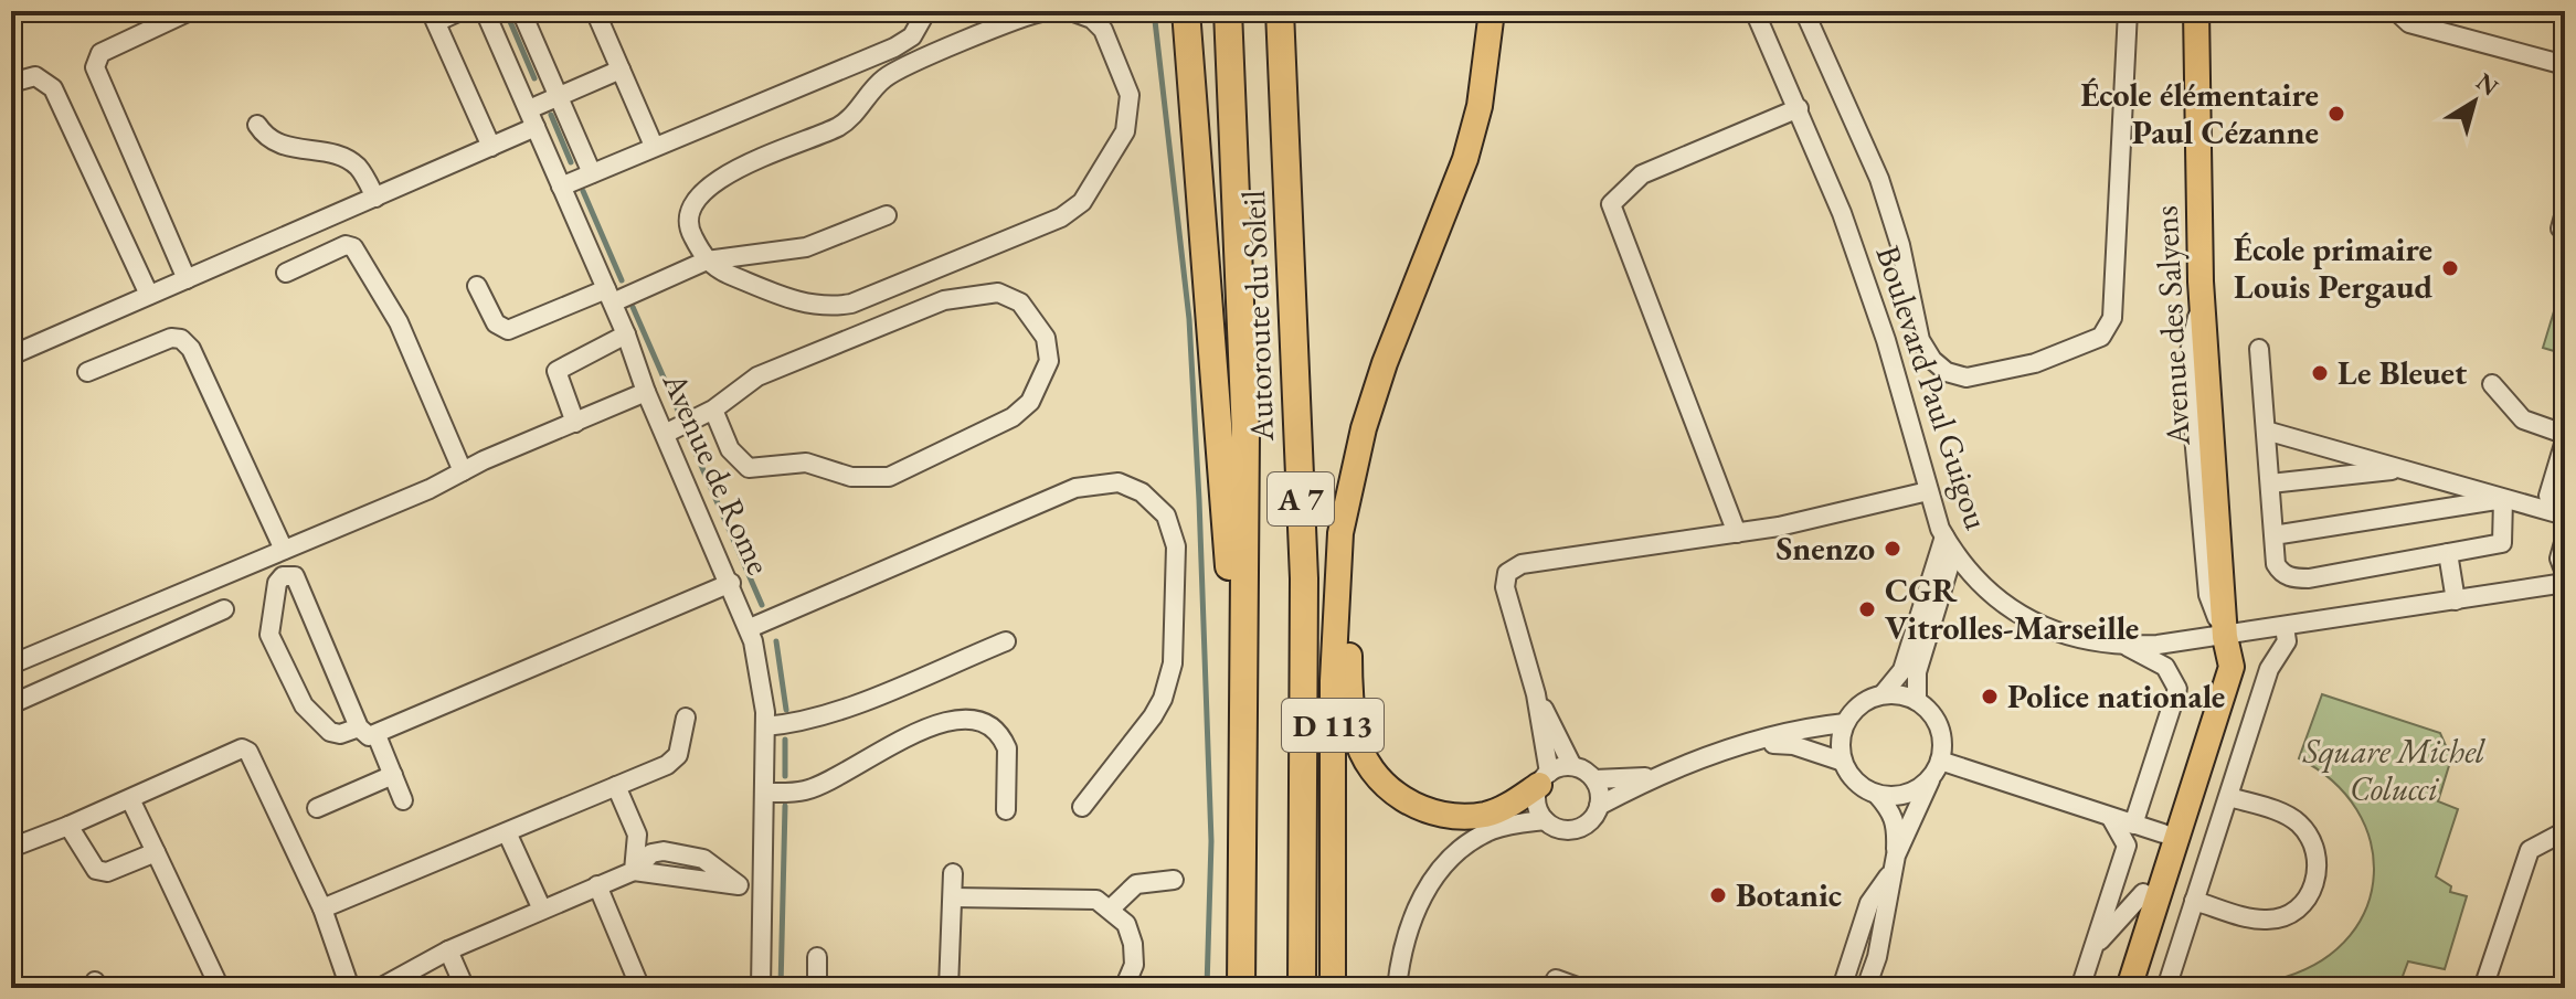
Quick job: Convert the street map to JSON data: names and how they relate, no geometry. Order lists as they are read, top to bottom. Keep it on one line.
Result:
{"streets":{"highway":["Autoroute du Soleil","A 7"],"main road":["Avenue des Salyens","D 113"],"street":["Boulevard Paul Guigou","Avenue de Rome"]},"crossings":[["Avenue des Salyens","Boulevard Paul Guigou"]],"parks":["Square Michel Colucci"],"places":["École élémentaire Paul Cézanne","École primaire Louis Pergaud","Le Bleuet","Snenzo","CGR Vitrolles-Marseille","Police nationale","Botanic"],"north":"top right"}
